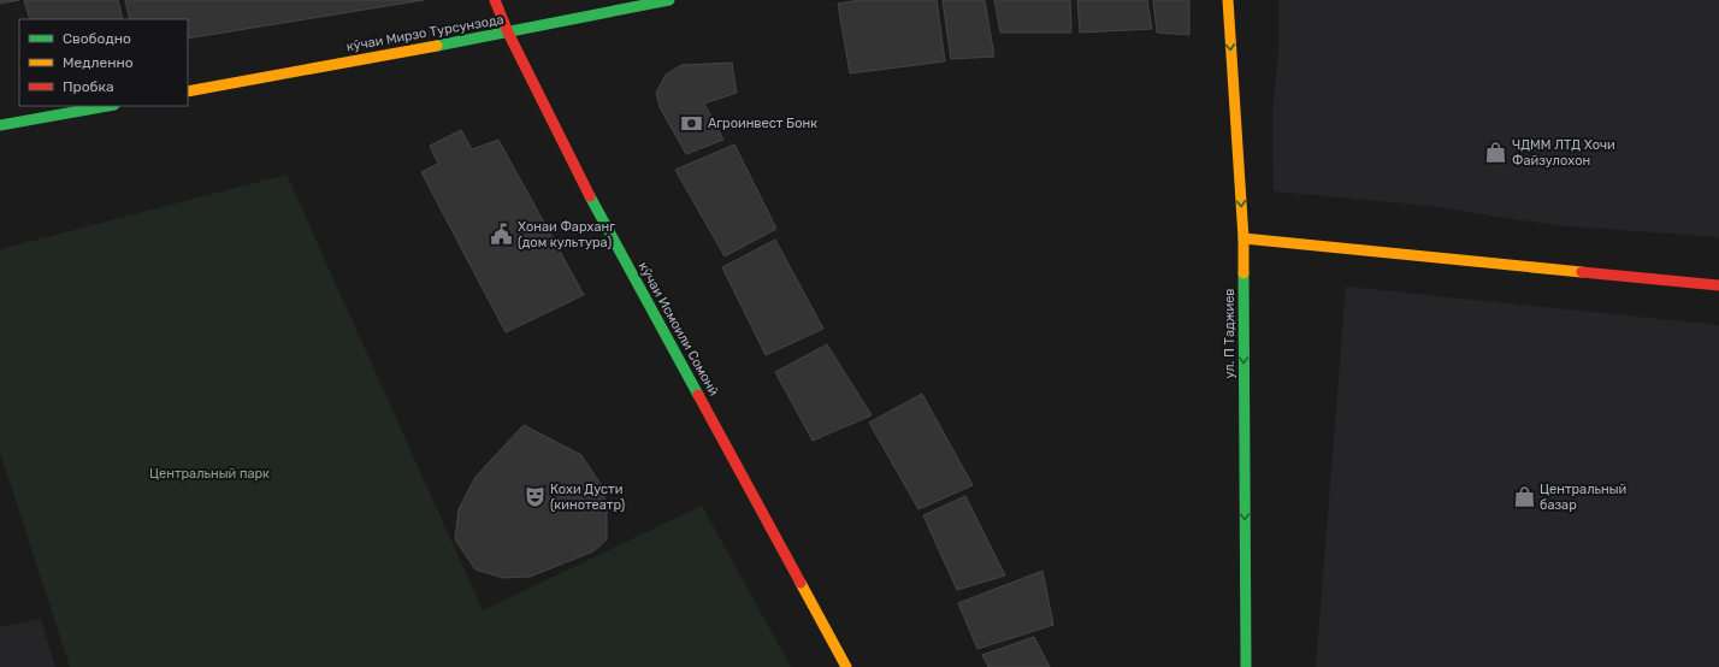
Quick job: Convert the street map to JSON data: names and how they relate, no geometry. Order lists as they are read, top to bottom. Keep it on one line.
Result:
{"streets":{"street":["кӯчаи Мирзо Турсунзода","кӯчаи Исмоили Сомонӣ","ул. П Таджиев"]},"crossings":[["кӯчаи Мирзо Турсунзода","кӯчаи Исмоили Сомонӣ"]],"one_way":["ул. П Таджиев"],"parks":["Центральный парк"],"places":{"bank":["Агроинвест Бонк"],"shop":["ЧДММ ЛТД Хочи Файзулохон","Центральный базар"],"public building":["Хонаи Фарханг (дом культура)"],"theatre":["Кохи Дусти (кинотеатр)"]},"legend":["Свободно","Медленно","Пробка"]}
